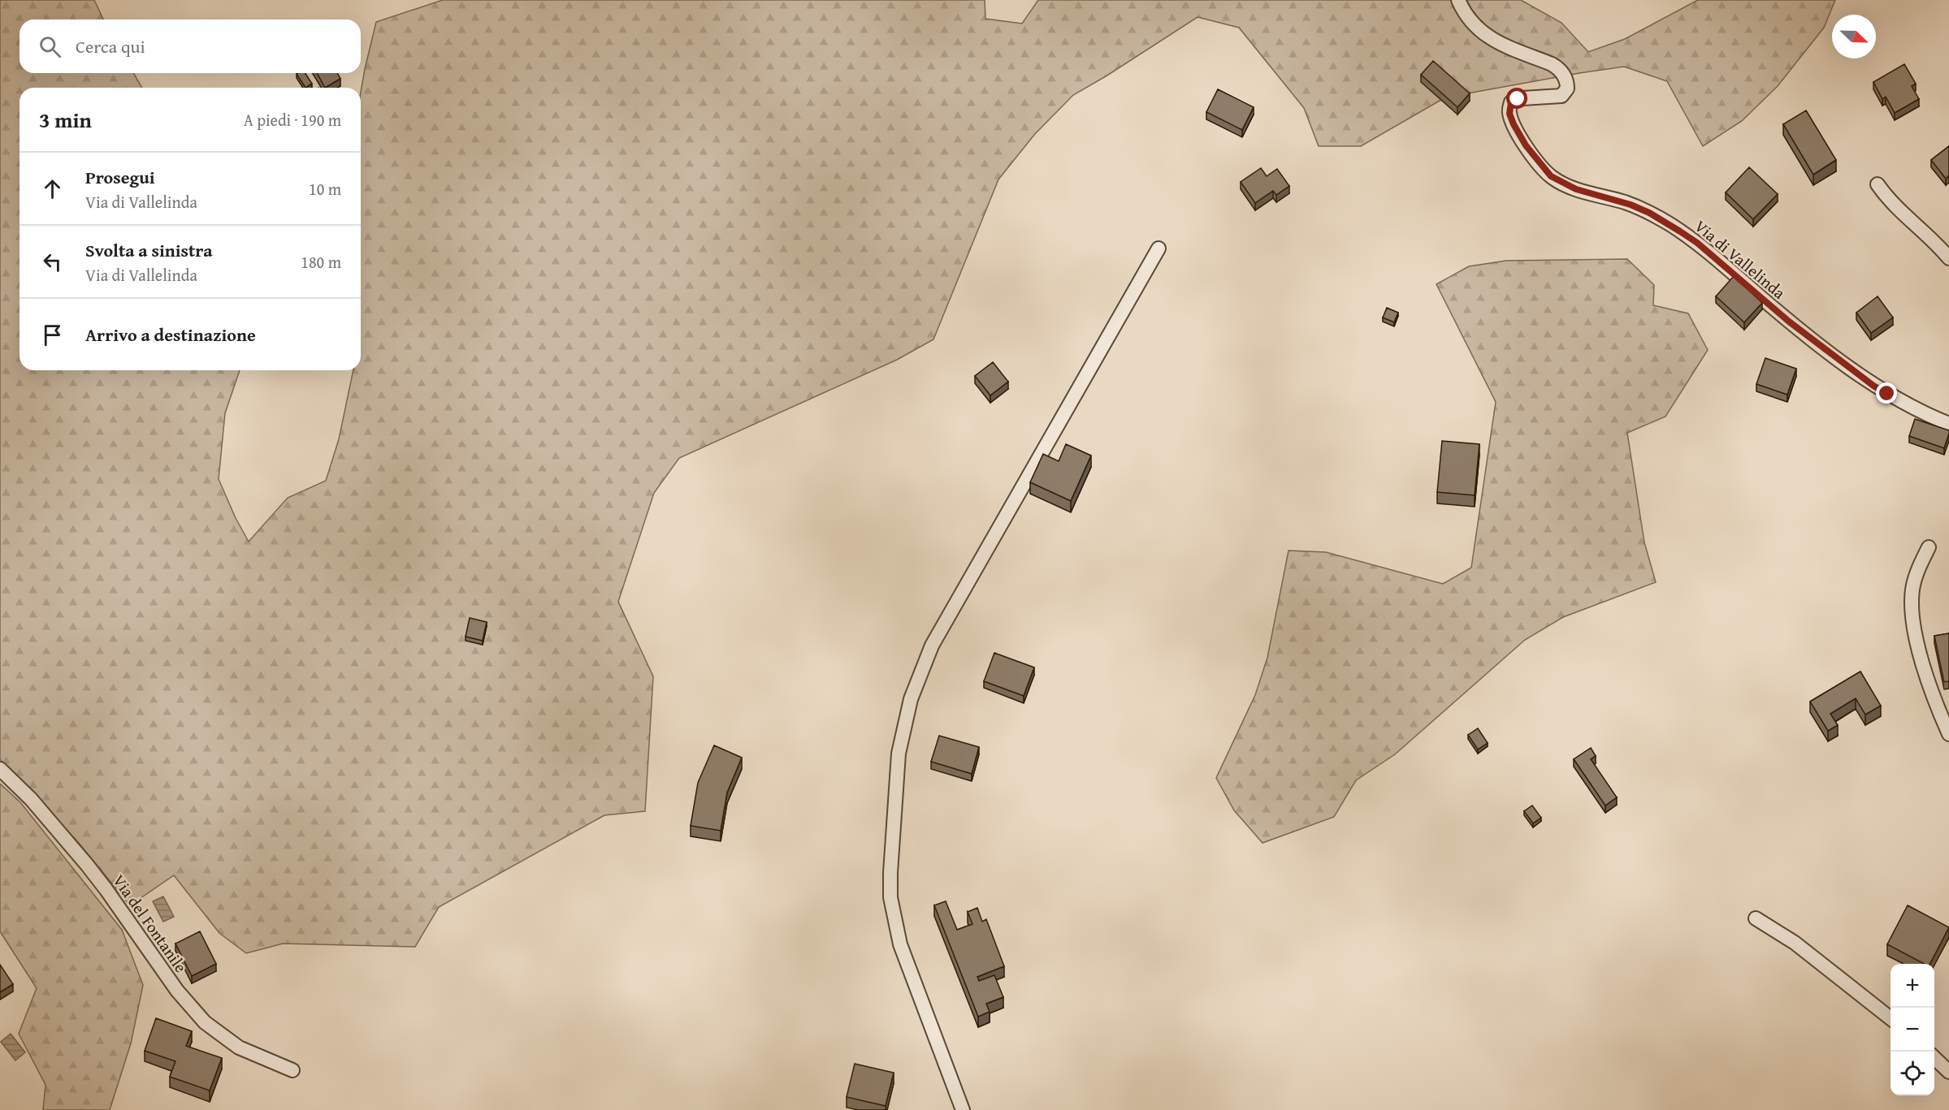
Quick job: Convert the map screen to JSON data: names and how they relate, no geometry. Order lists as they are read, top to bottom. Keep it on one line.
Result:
{"streets":{"street":["Via di Vallelinda","Via del Fontanile"]},"north":"bottom right","page":{"search":"Cerca qui","heading":["3 min","A piedi · 190 m"],"list":[["Prosegui","Via di Vallelinda","10 m"],["Svolta a sinistra","Via di Vallelinda","180 m"],"Arrivo a destinazione"],"map_buttons":["+","−"]}}
